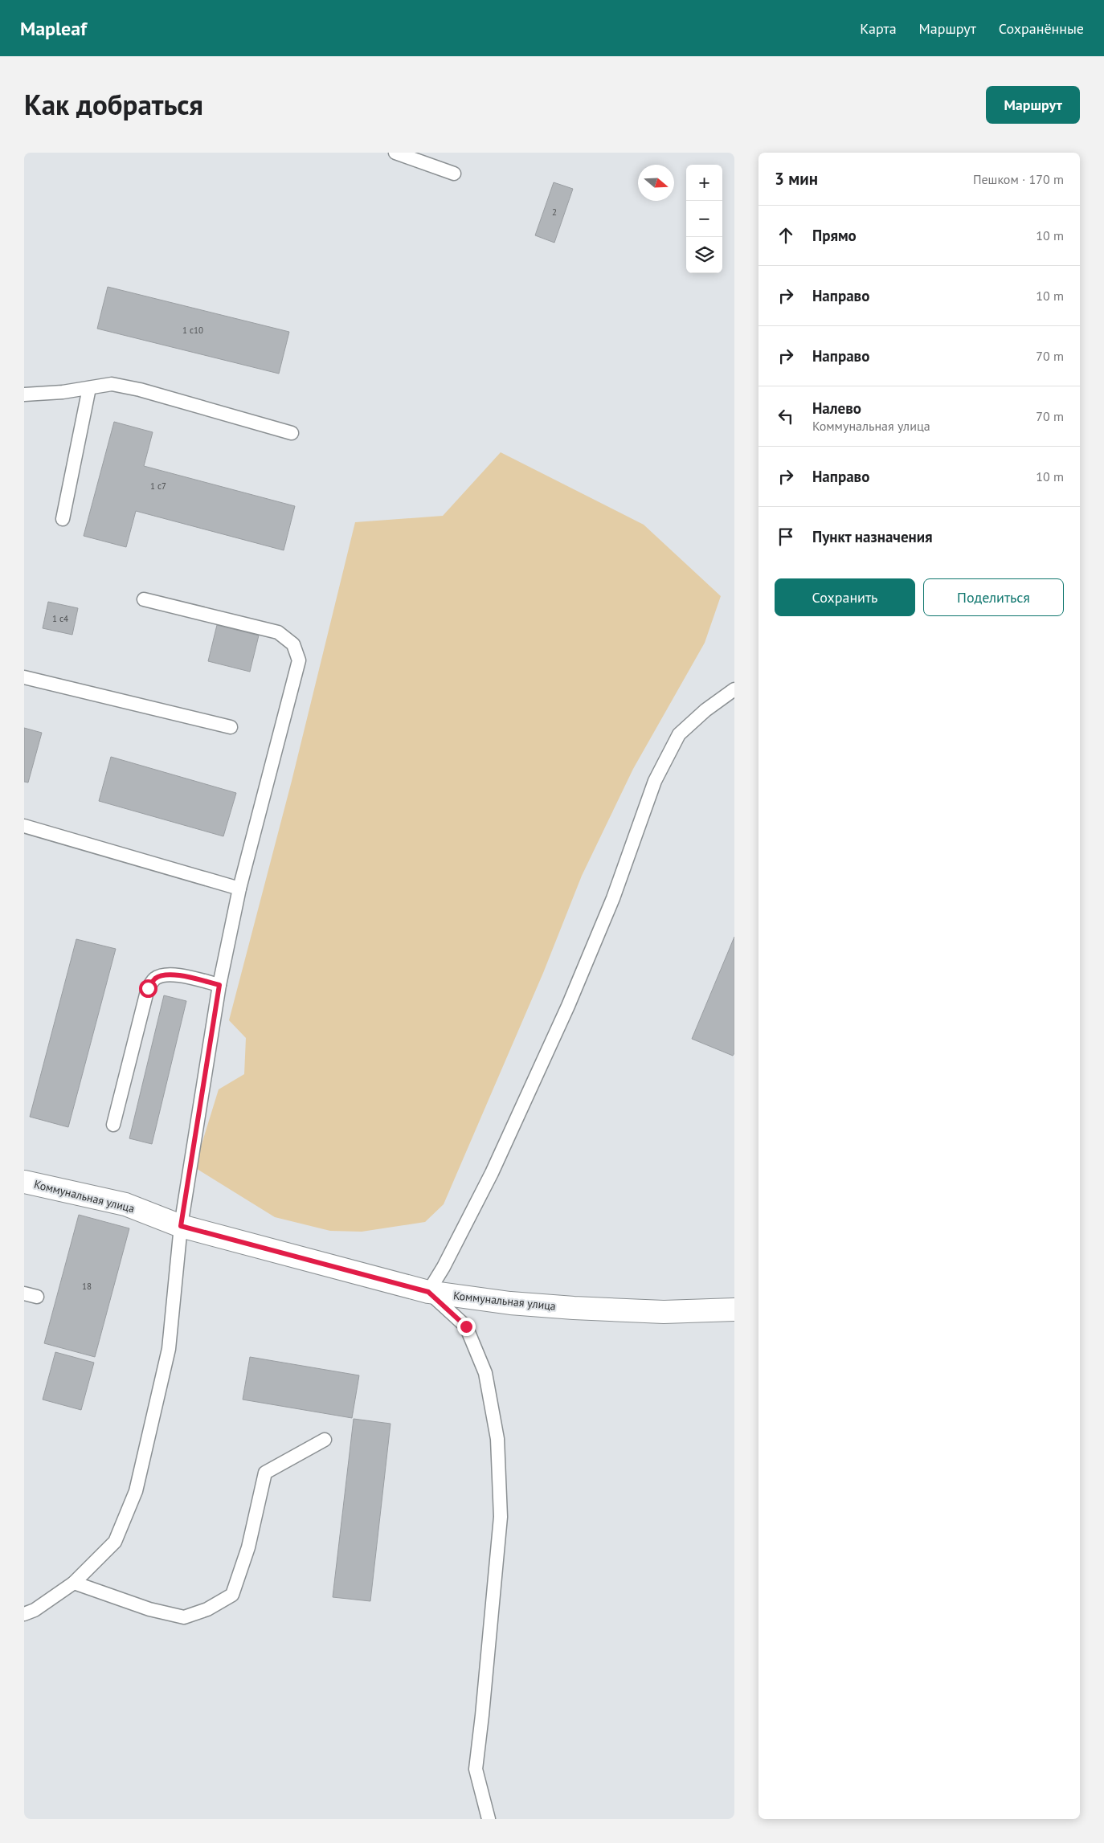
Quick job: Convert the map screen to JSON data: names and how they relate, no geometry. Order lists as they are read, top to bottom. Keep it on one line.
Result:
{"streets":{"street":["Коммунальная улица"]},"house_numbers":["2","1 с10","1 с7","1 с4","18"],"north":"right","page":{"header":"Mapleaf","nav":["Карта","Маршрут","Сохранённые"],"title":"Как добраться","buttons":["Маршрут",["Сохранить","Поделиться"]],"heading":["3 мин","Пешком · 170 m"],"map_buttons":["+","−"],"list":[["Прямо","10 m"],["Направо","10 m"],["Направо","70 m"],["Налево","Коммунальная улица","70 m"],["Направо","10 m"],"Пункт назначения"]}}
